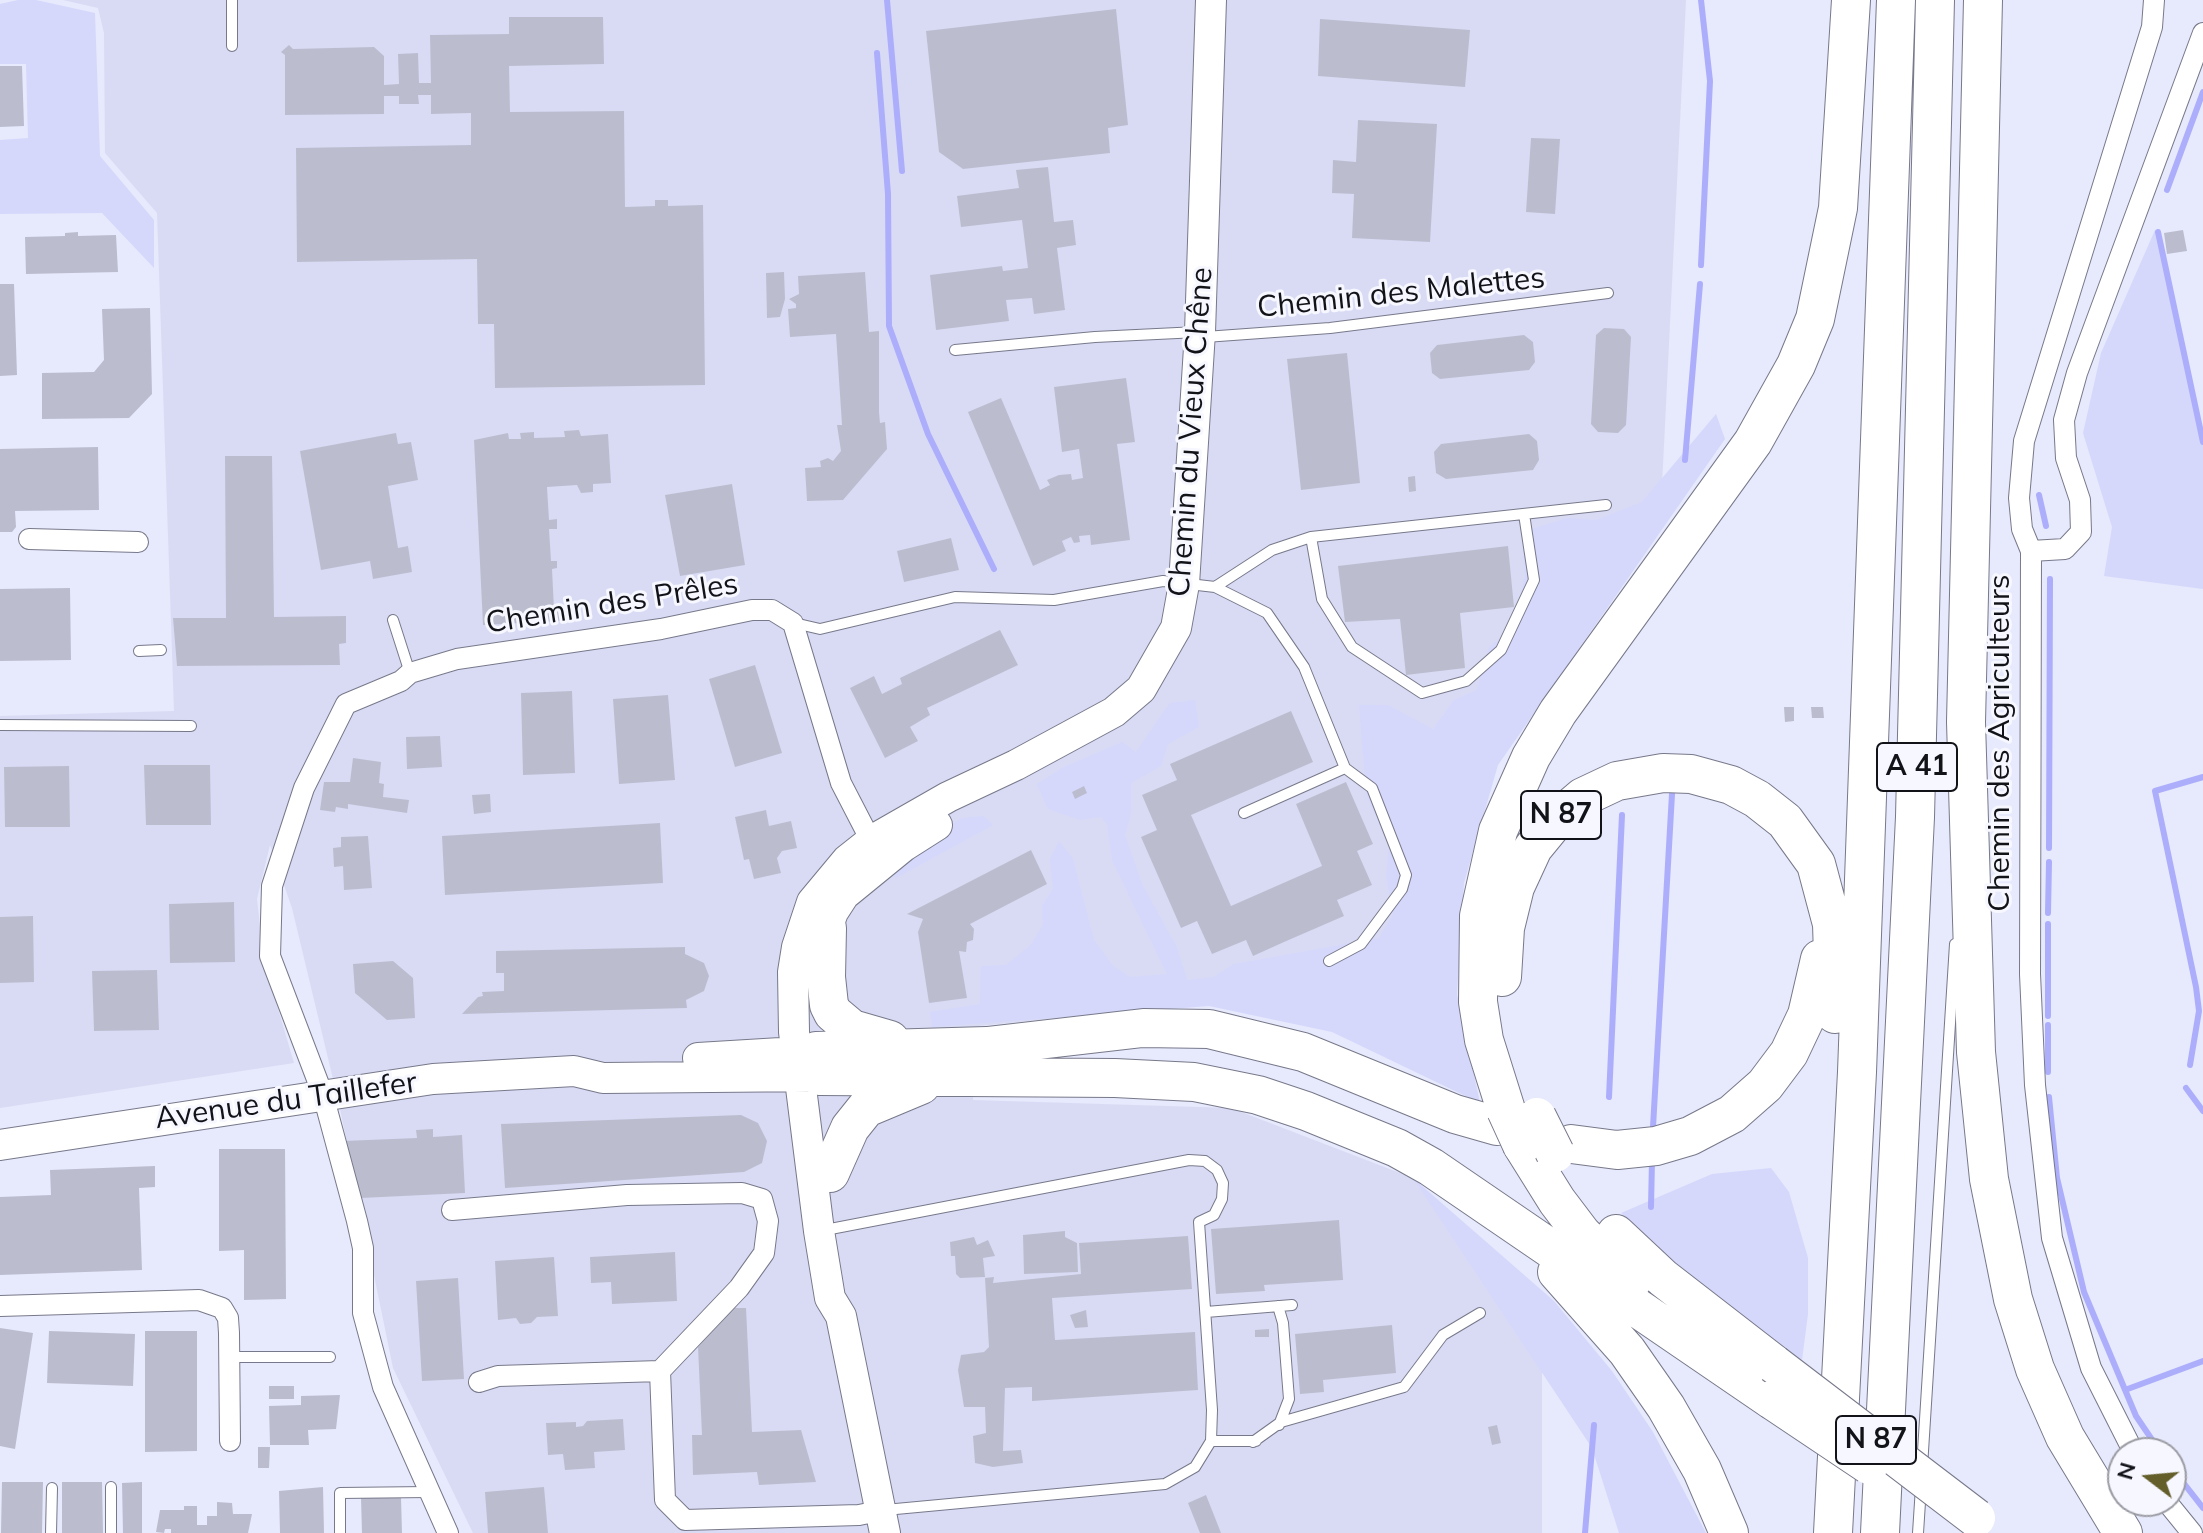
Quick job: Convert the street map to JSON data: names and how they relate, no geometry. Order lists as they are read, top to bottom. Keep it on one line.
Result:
{"streets":{"highway":["A 41","N 87"],"main road":["Chemin du Vieux Chêne","Avenue du Taillefer"],"street":["Chemin des Prêles","Chemin des Agriculteurs"],"lane":["Chemin des Malettes"]},"crossings":[["Chemin des Malettes","Chemin du Vieux Chêne"],["Chemin du Vieux Chêne","Avenue du Taillefer"],["Chemin des Prêles","Avenue du Taillefer"],["A 41","N 87"]],"north":"left"}
